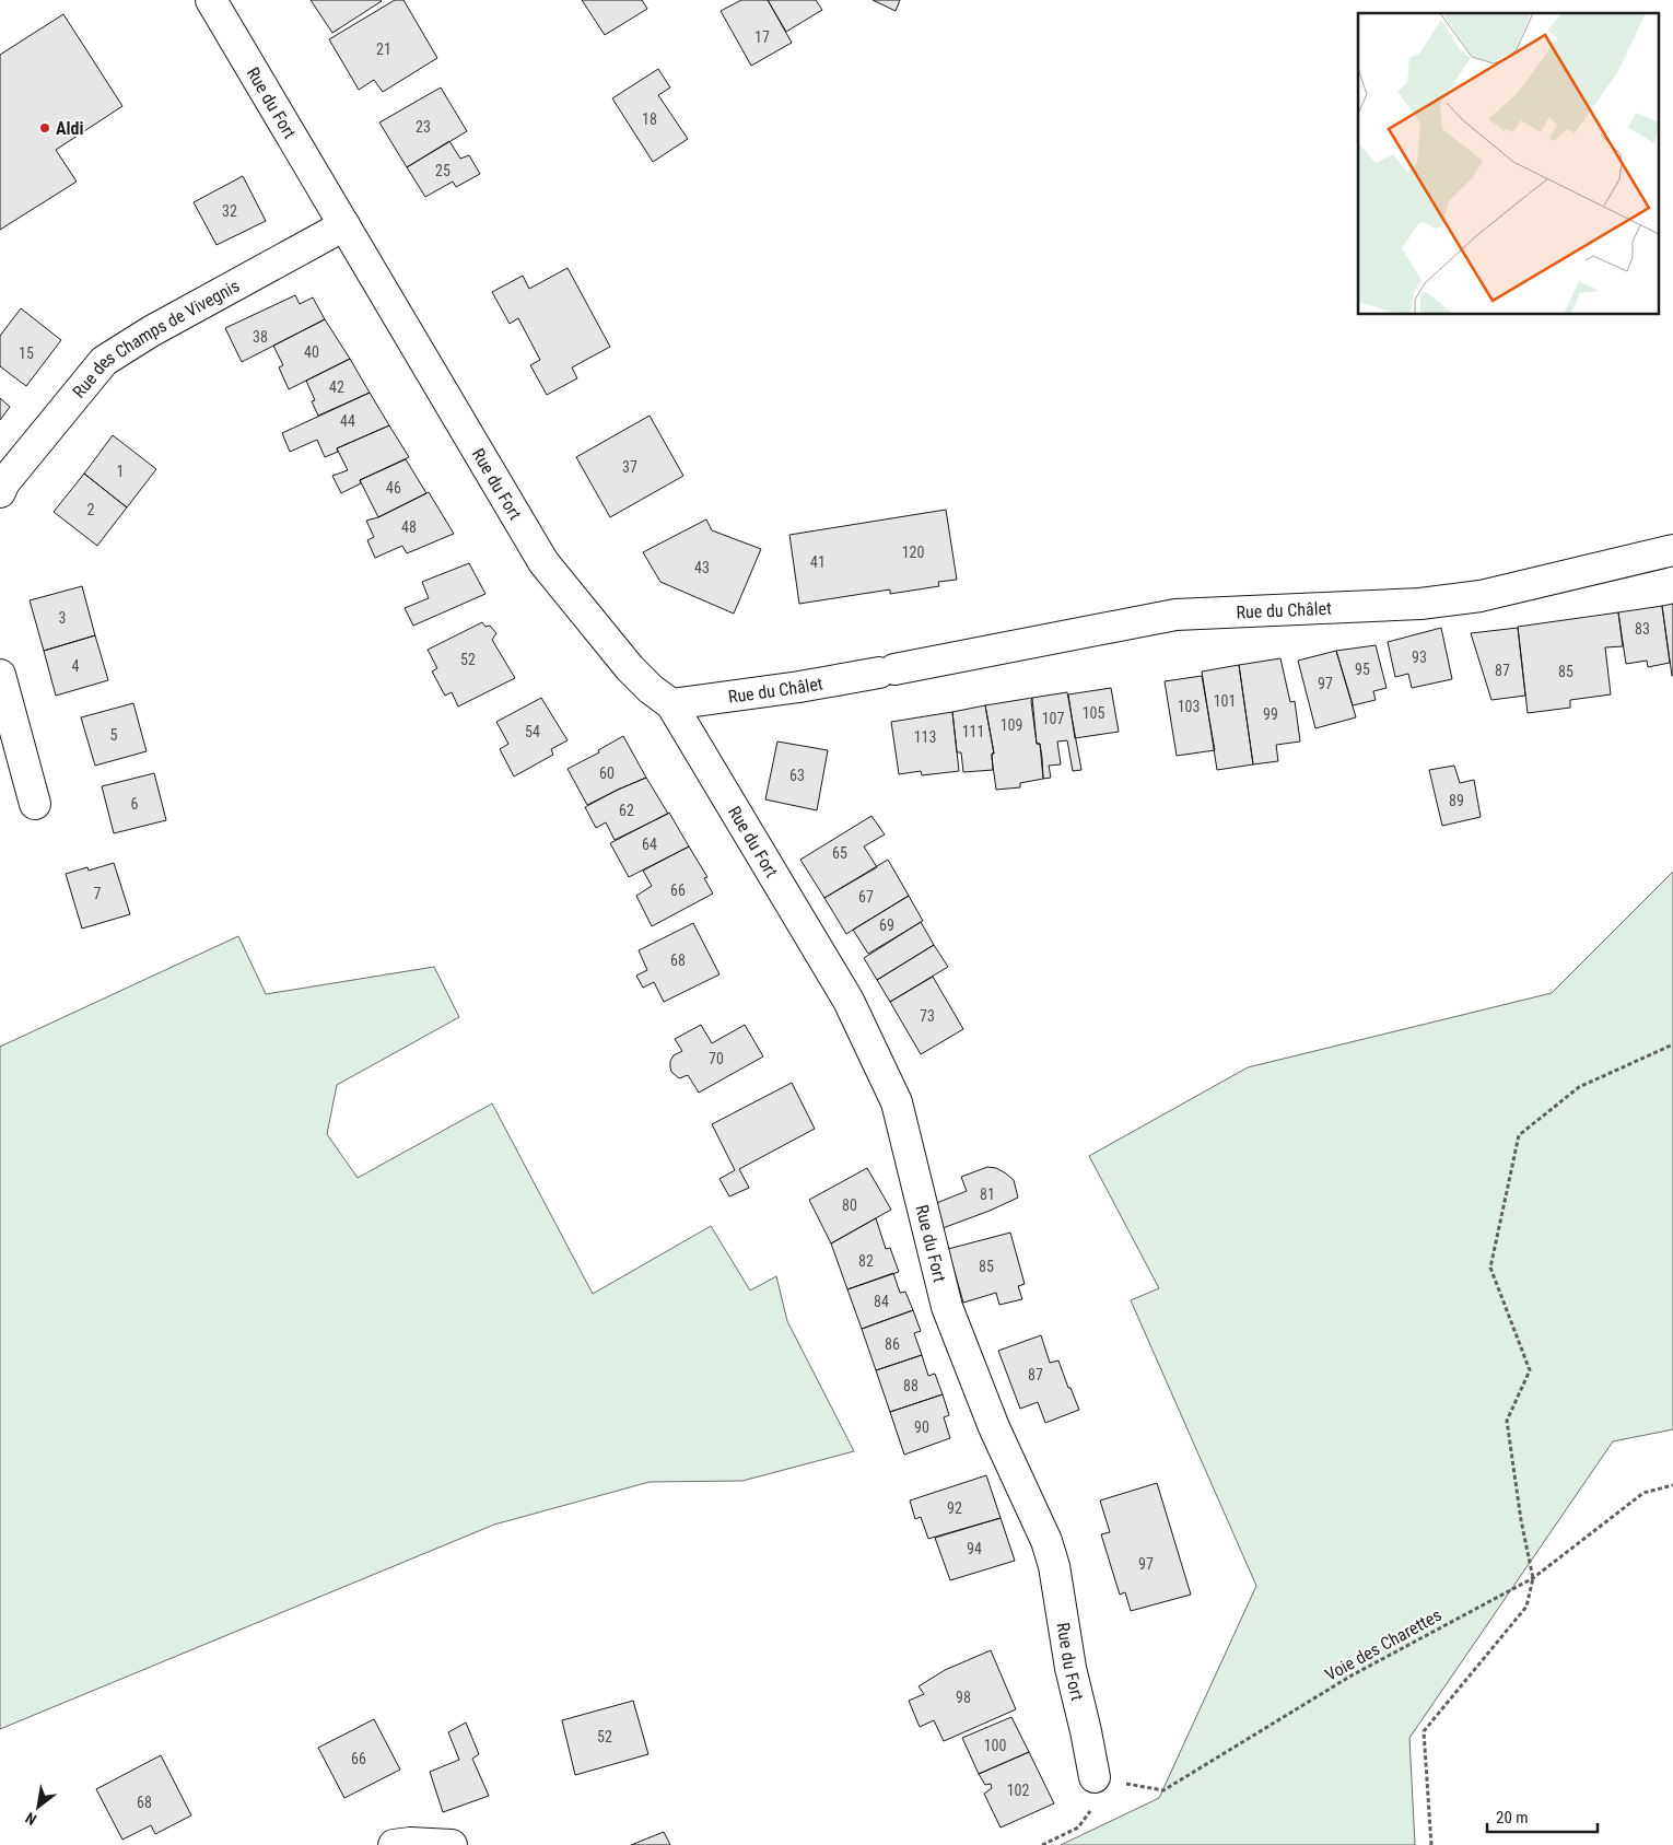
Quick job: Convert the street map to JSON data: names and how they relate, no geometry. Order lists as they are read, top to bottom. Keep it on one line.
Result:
{"streets":{"street":["Rue du Fort","Rue des Champs de Vivegnis","Rue du Châlet"],"path":["Voie des Charettes"]},"crossings":[["Rue du Fort","Rue des Champs de Vivegnis"],["Rue du Fort","Rue du Châlet"],["Rue du Fort","Voie des Charettes"]],"places":["Aldi"],"house_numbers":["17","21","18","23","25","32","38","40","15","42","44","37","1","46","2","48","120","41","43","3","83","93","52","4","95","87","85","97","101","103","105","99","107","109","54","111","5","113","60","63","89","6","62","64","65","66","7","67","69","68","73","70","81","80","82","85","84","86","87","88","90","92","94","97","98","52","100","66","102","68"],"scale_bar":"20 m","north":"bottom left"}
